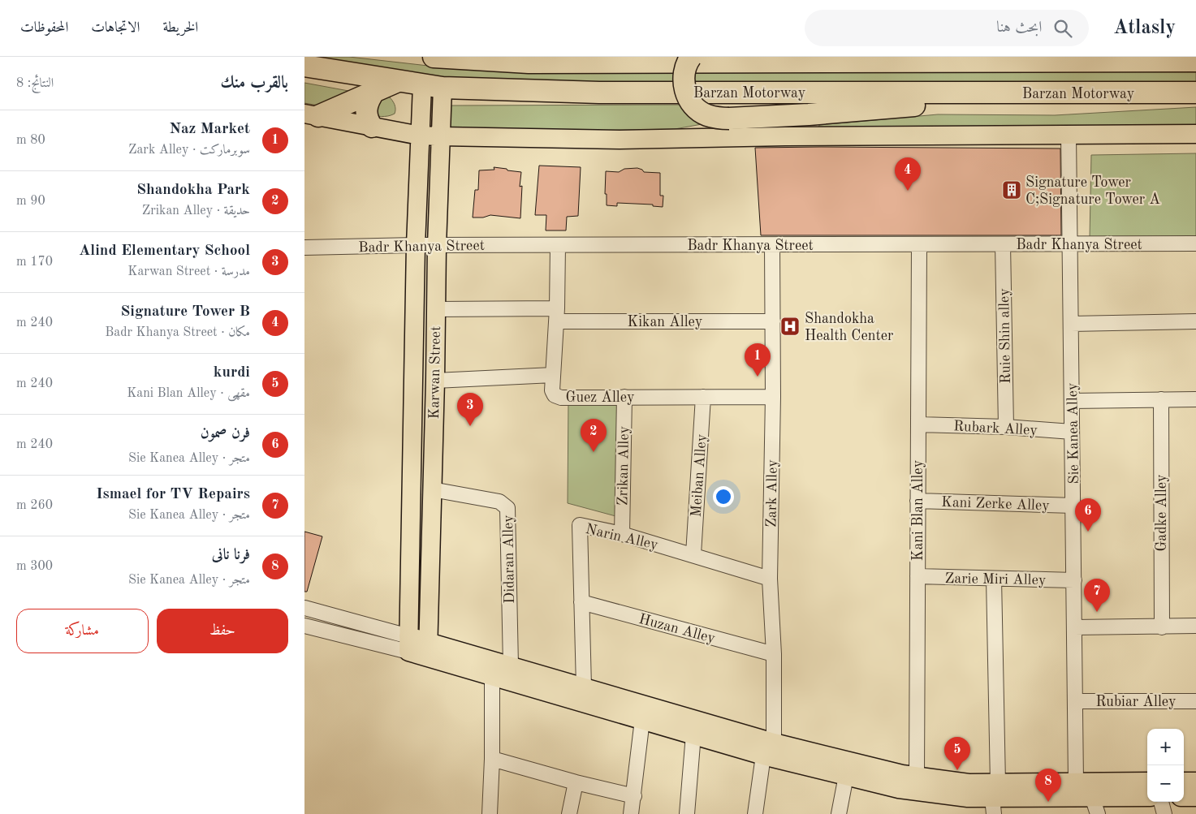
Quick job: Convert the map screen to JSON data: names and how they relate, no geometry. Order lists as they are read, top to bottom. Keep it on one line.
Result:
{"streets":{"highway":["Barzan Motorway"],"main road":["Karwan Street"],"street":["Badr Khanya Street","Kikan Alley","Ruie Shin alley","Guez Alley","Rubark Alley","Sie Kanea Alley","Zrikan Alley","Meiban Alley","Zark Alley","Kani Zerke Alley","Kani Blan Alley","Gadke Alley","Narin Alley","Didaran Alley","Zarie Miri Alley","Huzan Alley","Rubiar Alley"]},"crossings":[["Barzan Motorway","Karwan Street"],["Badr Khanya Street","Ruie Shin alley"],["Badr Khanya Street","Karwan Street"],["Badr Khanya Street","Guez Alley"],["Badr Khanya Street","Sie Kanea Alley"],["Badr Khanya Street","Zark Alley"],["Badr Khanya Street","Kani Blan Alley"],["Kikan Alley","Karwan Street"],["Kikan Alley","Guez Alley"],["Kikan Alley","Zark Alley"],["Ruie Shin alley","Rubark Alley"],["Karwan Street","Didaran Alley"],["Guez Alley","Zrikan Alley"],["Guez Alley","Meiban Alley"],["Guez Alley","Zark Alley"],["Rubark Alley","Sie Kanea Alley"],["Rubark Alley","Kani Blan Alley"],["Sie Kanea Alley","Kani Zerke Alley"],["Sie Kanea Alley","Zarie Miri Alley"],["Sie Kanea Alley","Rubiar Alley"],["Zrikan Alley","Narin Alley"],["Meiban Alley","Narin Alley"],["Zark Alley","Narin Alley"],["Zark Alley","Huzan Alley"],["Kani Zerke Alley","Kani Blan Alley"],["Kani Blan Alley","Zarie Miri Alley"],["Narin Alley","Huzan Alley"]],"places":{"building":["Signature Tower C;Signature Tower A"],"hospital":["Shandokha Health Center"]},"page":{"header":"Atlasly","search":"ابحث هنا","nav":["الخريطة","الاتجاهات","المحفوظات"],"heading":["بالقرب منك","النتائج: 8"],"list":[{"mark":"1","name":"Naz Market","note":"سوبرماركت · Zark Alley","value":"80 m"},{"mark":"2","name":"Shandokha Park","note":"حديقة · Zrikan Alley","value":"90 m"},{"mark":"3","name":"Alind Elementary School","note":"مدرسة · Karwan Street","value":"170 m"},{"mark":"4","name":"Signature Tower B","note":"مكان · Badr Khanya Street","value":"240 m"},{"mark":"5","name":"kurdi","note":"مقهى · Kani Blan Alley","value":"240 m"},{"mark":"6","name":"فرن صمون","note":"متجر · Sie Kanea Alley","value":"240 m"},{"mark":"7","name":"Ismael for TV Repairs","note":"متجر · Sie Kanea Alley","value":"260 m"},{"mark":"8","name":"فرنا نانى","note":"متجر · Sie Kanea Alley","value":"300 m"}],"pins":["4","1","3","2","6","7","5","8"],"buttons":["حفظ","مشاركة"],"map_buttons":["+","−"]}}
